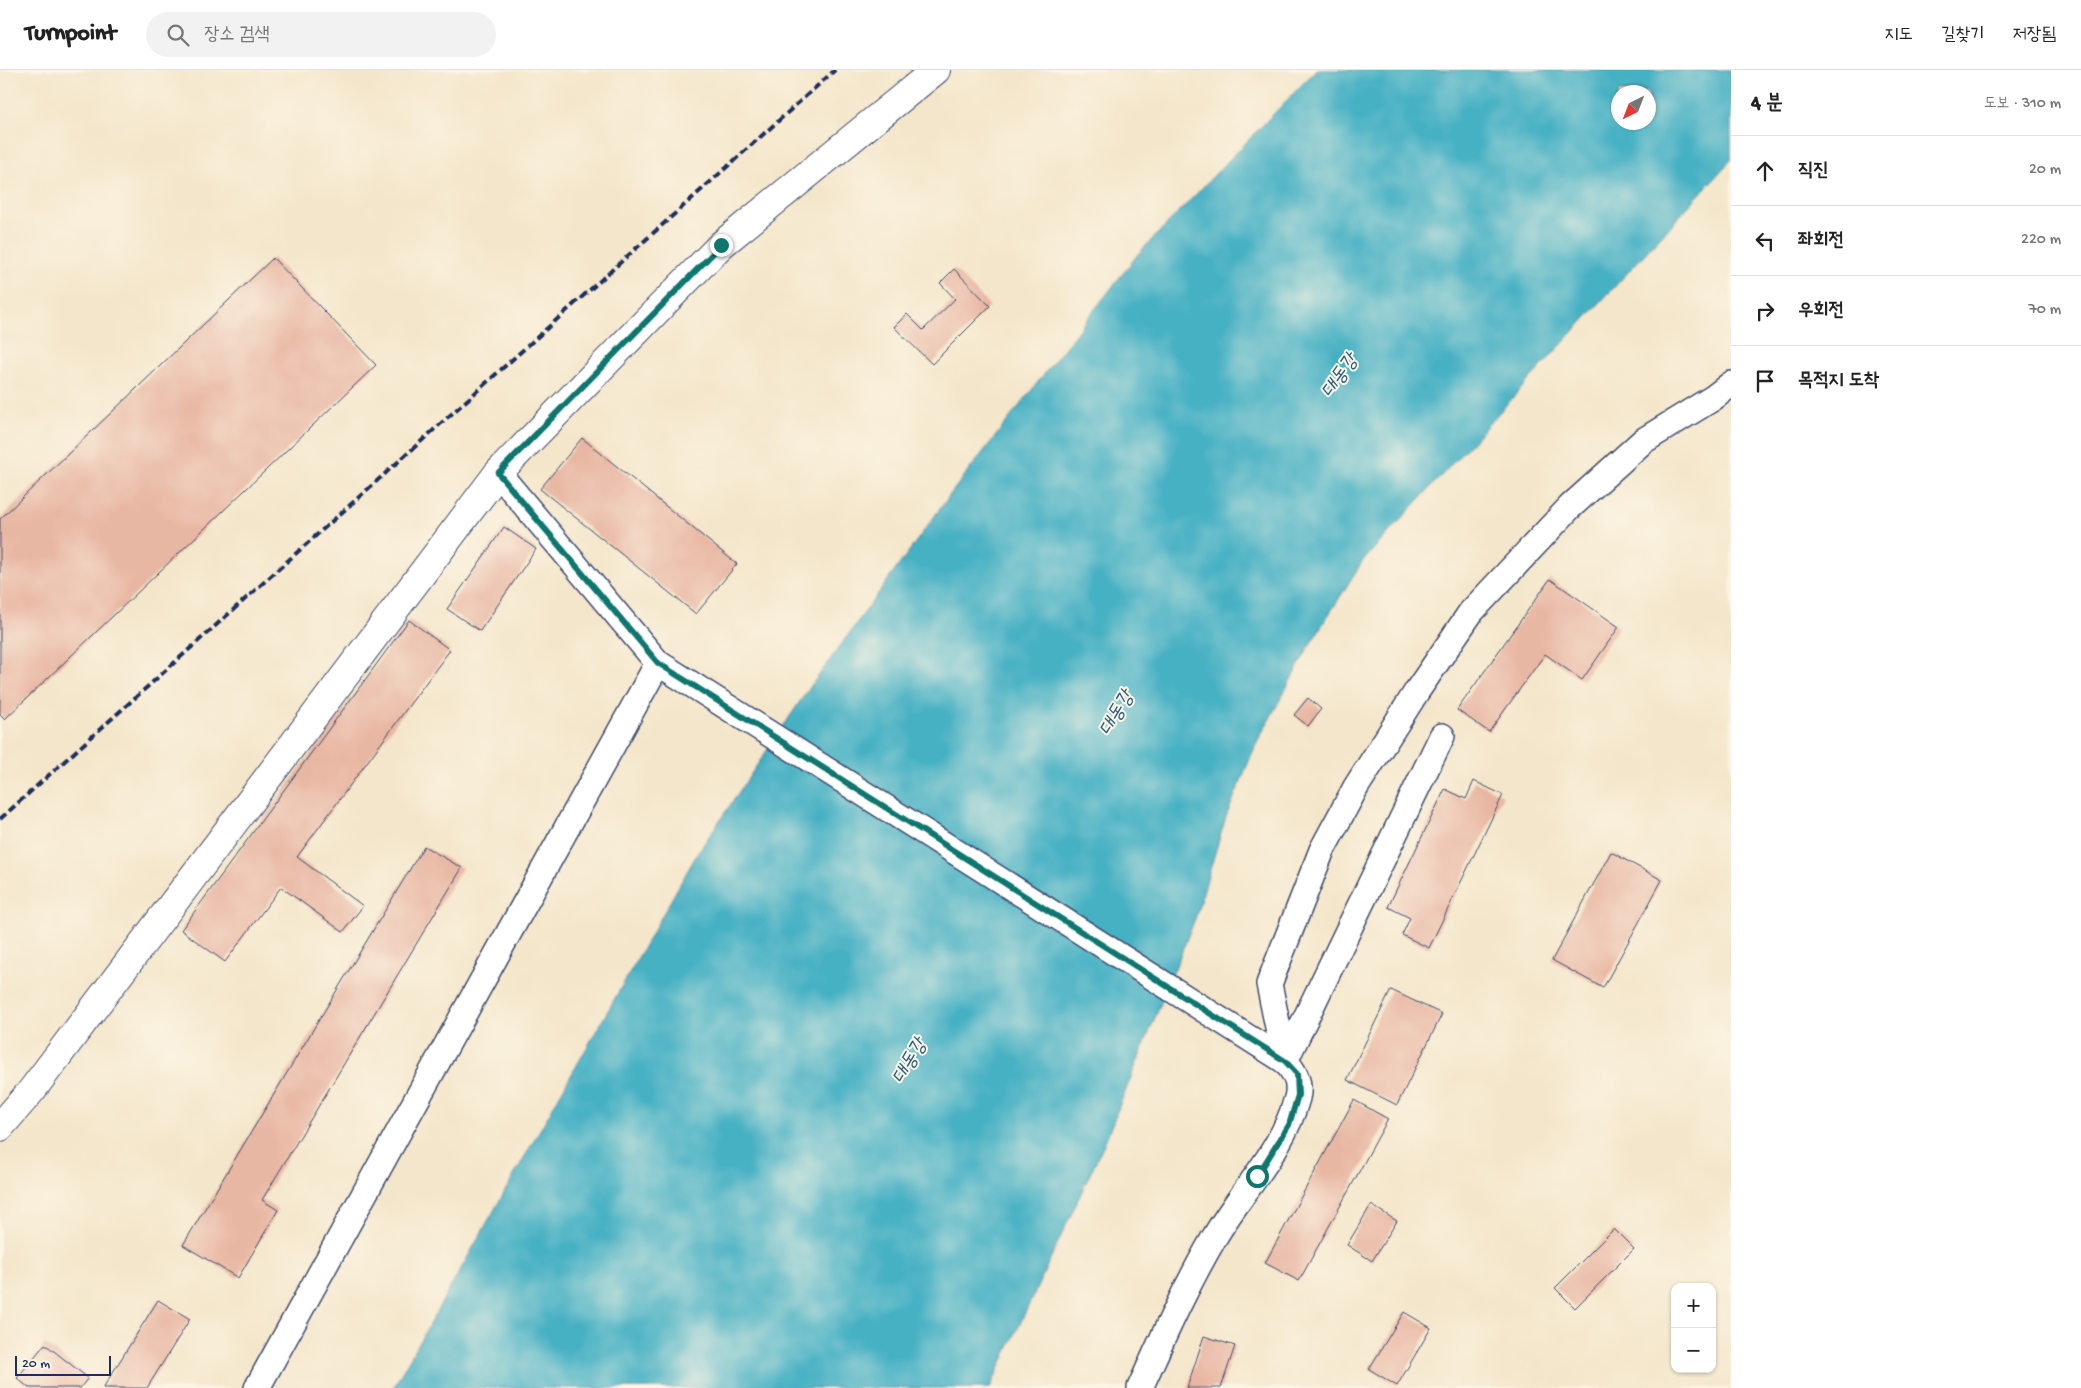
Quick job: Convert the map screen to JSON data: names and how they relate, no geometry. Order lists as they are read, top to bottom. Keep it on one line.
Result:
{"water":["대동강"],"scale_bar":"20 m","north":"bottom left","page":{"header":"Turnpoint","search":"장소 검색","nav":["지도","길찾기","저장됨"],"heading":["4 분","도보 · 310 m"],"list":[["직진","20 m"],["좌회전","220 m"],["우회전","70 m"],"목적지 도착"],"map_buttons":["+","−"],"scale":"20 m"}}
